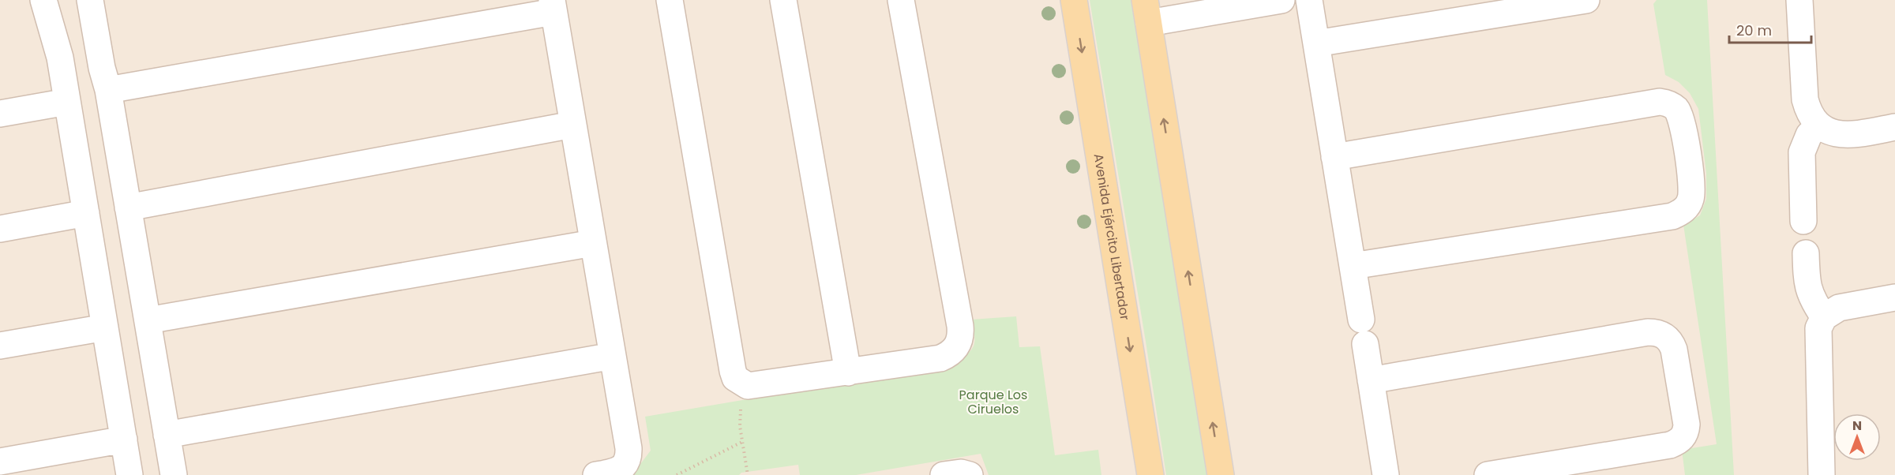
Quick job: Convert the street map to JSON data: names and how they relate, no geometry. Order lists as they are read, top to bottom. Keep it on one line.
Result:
{"streets":{"main road":["Avenida Ejército Libertador"]},"parks":["Parque Los Ciruelos"],"scale_bar":"20 m","north":"top"}
